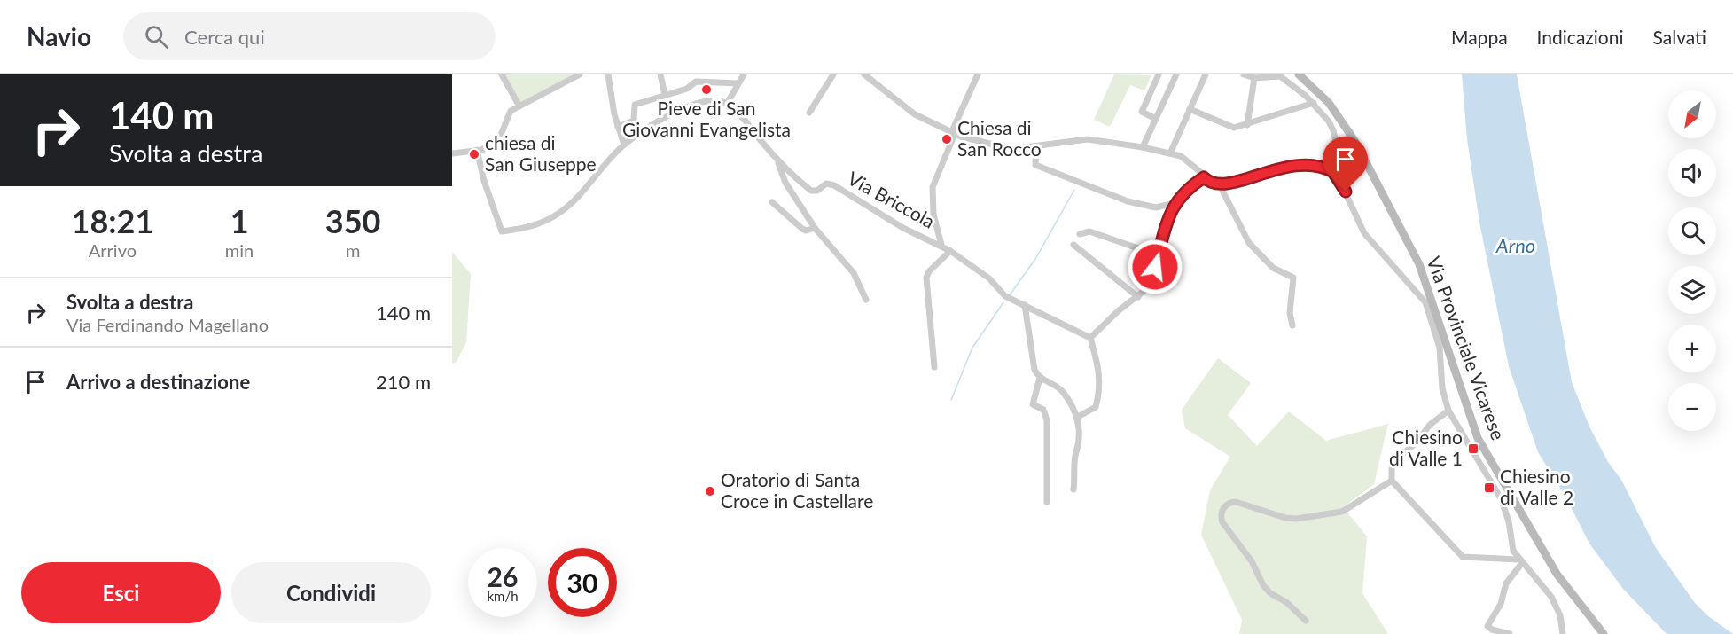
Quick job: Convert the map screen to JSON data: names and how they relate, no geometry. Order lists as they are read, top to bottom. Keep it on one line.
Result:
{"streets":{"main road":["Via Provinciale Vicarese"],"street":["Via Briccola"]},"water":["Arno"],"places":{"other":["Pieve di San Giovanni Evangelista","Chiesa di San Rocco","chiesa di San Giuseppe","Oratorio di Santa Croce in Castellare"],"transit":["Chiesino di Valle 1","Chiesino di Valle 2"]},"north":"bottom left","page":{"header":"Navio","search":"Cerca qui","nav":["Mappa","Indicazioni","Salvati"],"turn":["140 m","Svolta a destra"],"map_buttons":["+","−"],"eta":["18:21","Arrivo","1","min","350","m"],"list":[{"name":"Svolta a destra","note":"Via Ferdinando Magellano","value":"140 m"},{"name":"Arrivo a destinazione","value":"210 m"}],"speed":"26 km/h","limit":"30","buttons":["Esci","Condividi"]}}
